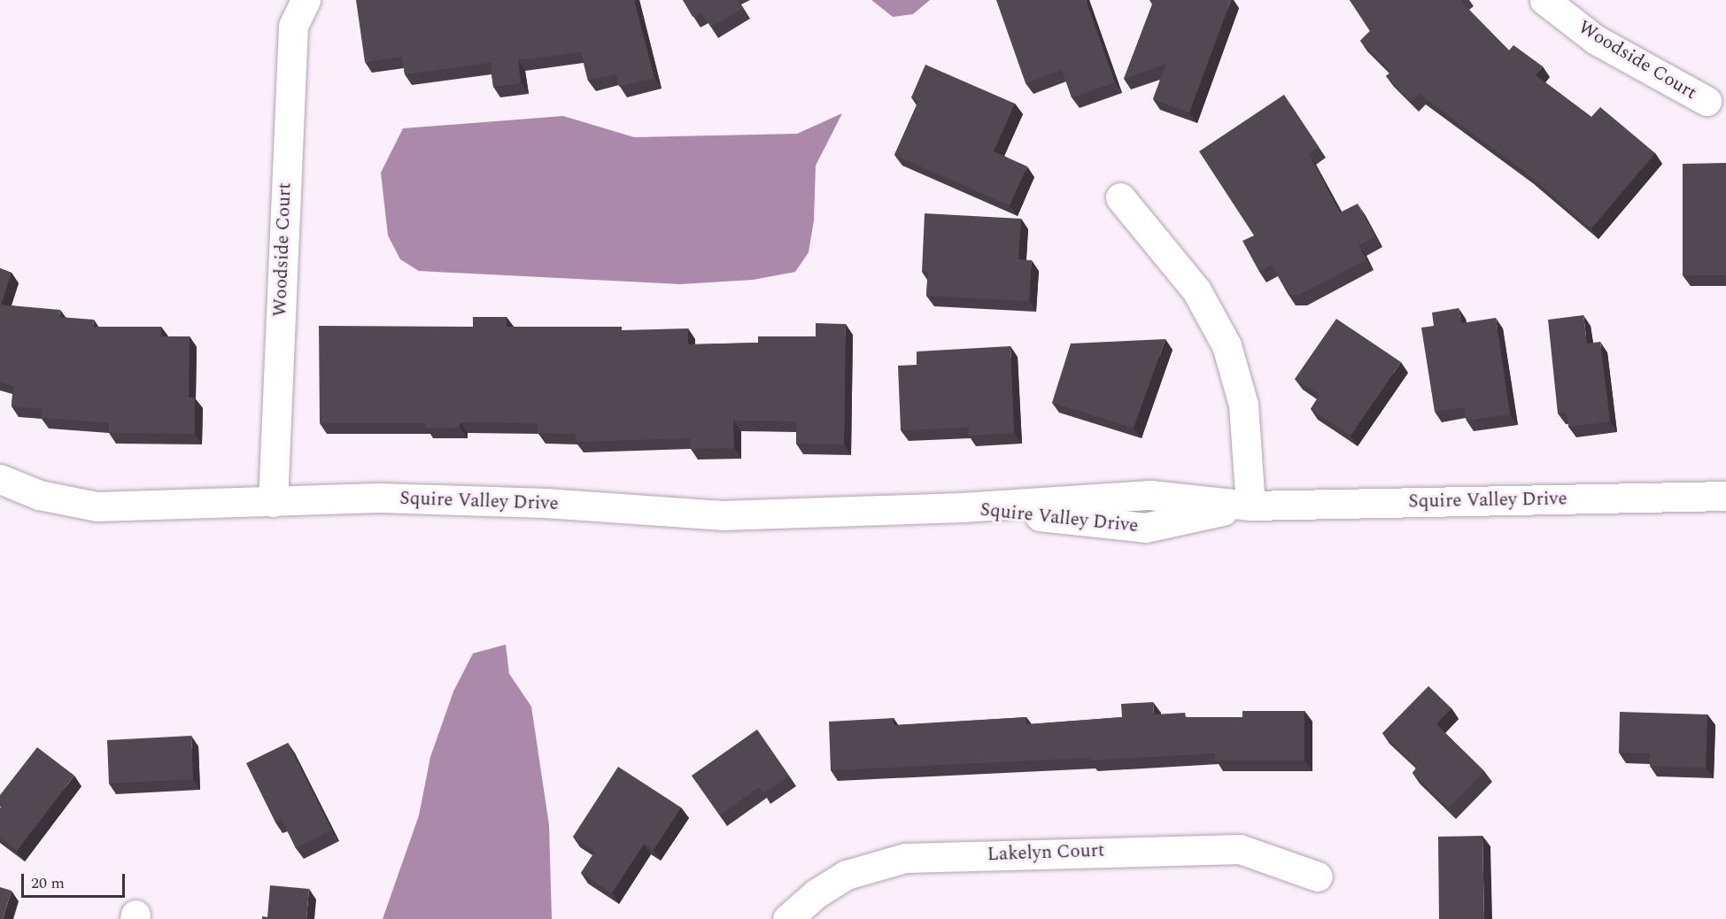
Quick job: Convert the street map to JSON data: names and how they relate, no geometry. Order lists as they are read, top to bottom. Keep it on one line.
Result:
{"streets":{"street":["Woodside Court","Squire Valley Drive","Lakelyn Court"]},"crossings":[["Woodside Court","Squire Valley Drive"]],"scale_bar":"20 m"}
